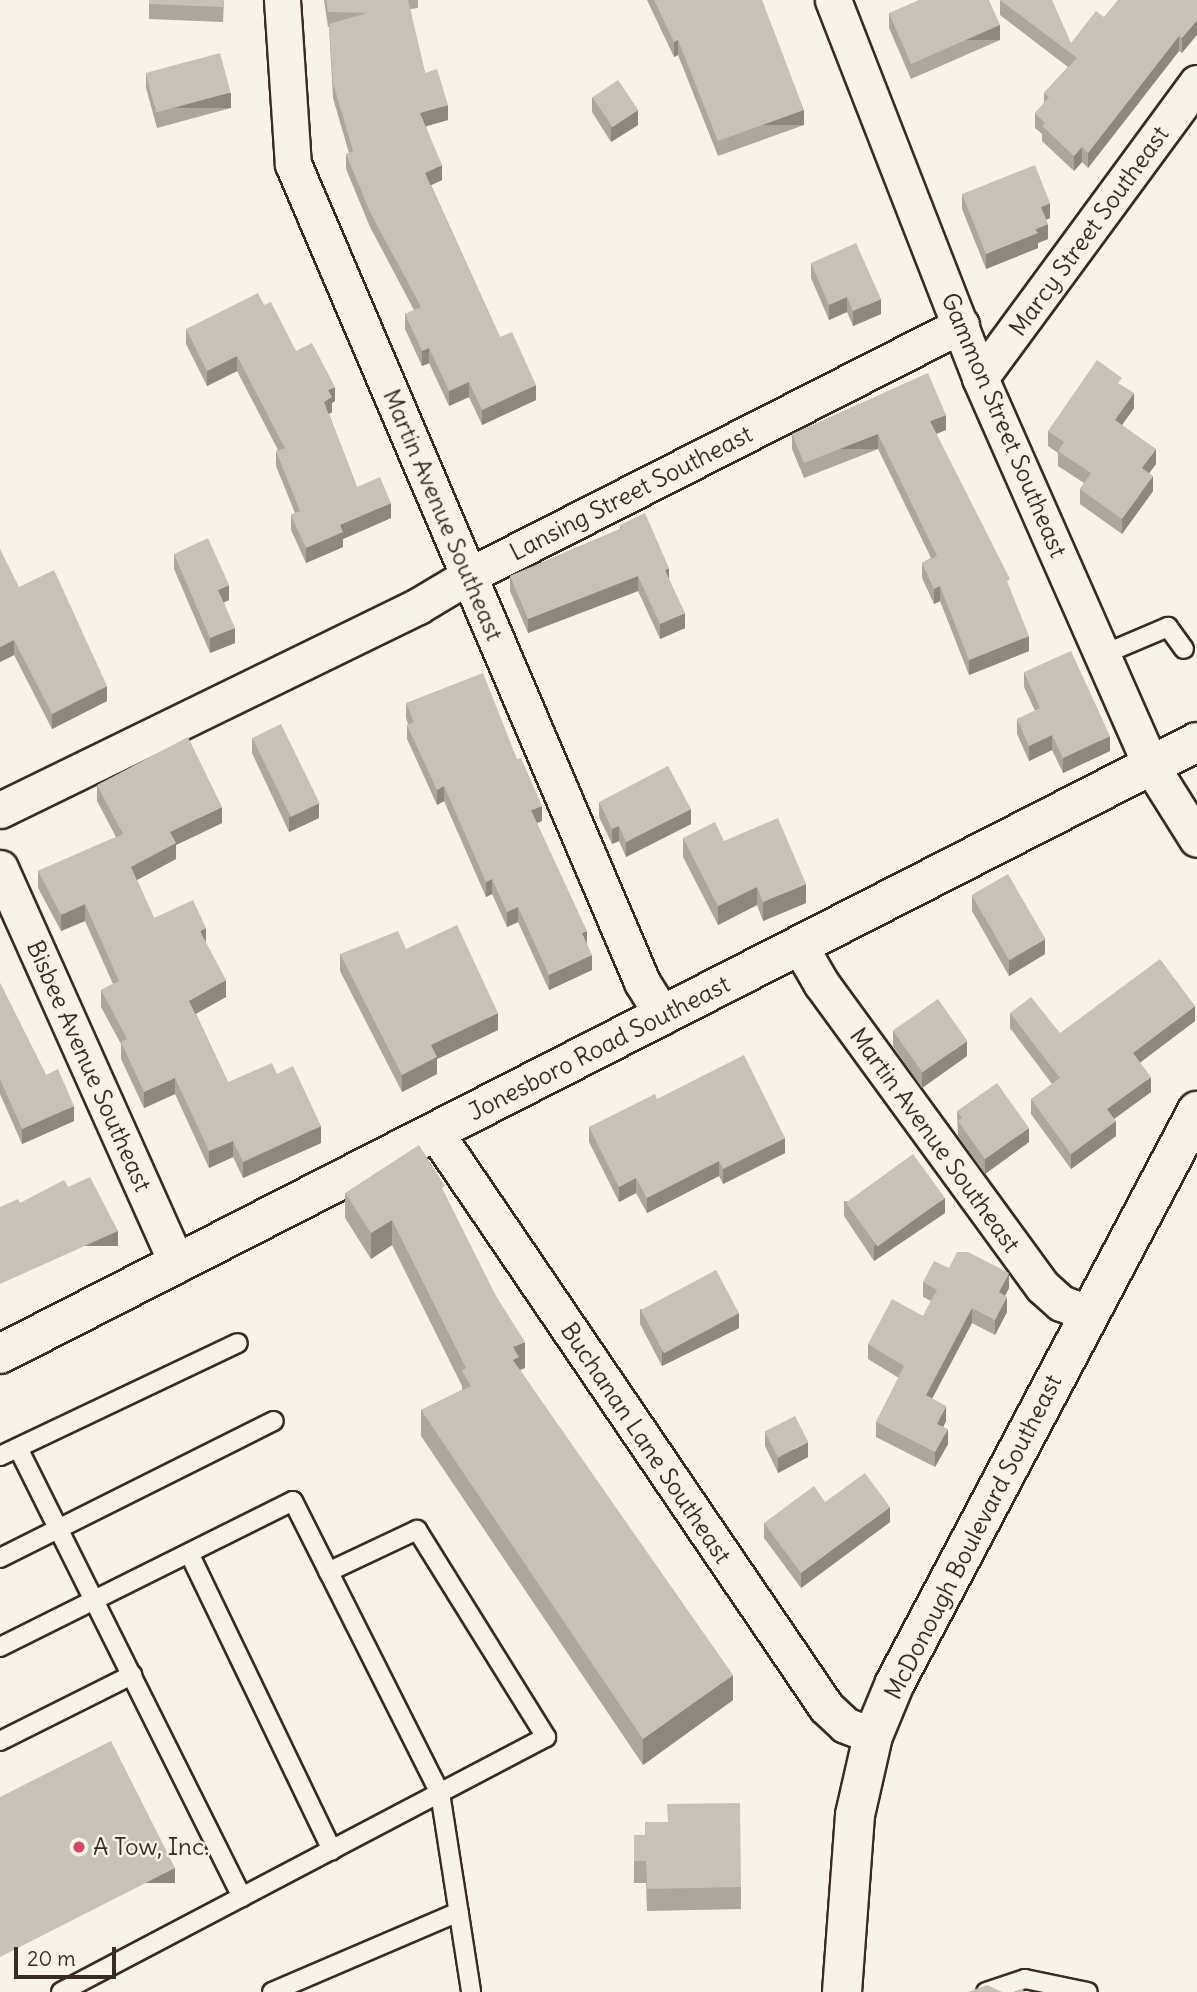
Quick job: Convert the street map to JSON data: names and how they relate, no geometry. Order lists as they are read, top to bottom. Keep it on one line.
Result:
{"streets":{"main road":["Jonesboro Road Southeast","McDonough Boulevard Southeast"],"street":["Marcy Street Southeast","Gammon Street Southeast","Lansing Street Southeast","Martin Avenue Southeast","Bisbee Avenue Southeast","Buchanan Lane Southeast"]},"crossings":[["Marcy Street Southeast","Gammon Street Southeast"],["Gammon Street Southeast","Lansing Street Southeast"],["Gammon Street Southeast","Jonesboro Road Southeast"],["Lansing Street Southeast","Martin Avenue Southeast"],["Martin Avenue Southeast","Jonesboro Road Southeast"],["Martin Avenue Southeast","McDonough Boulevard Southeast"],["Jonesboro Road Southeast","Bisbee Avenue Southeast"],["Jonesboro Road Southeast","Buchanan Lane Southeast"],["Buchanan Lane Southeast","McDonough Boulevard Southeast"]],"places":["A Tow, Inc."],"scale_bar":"20 m"}
